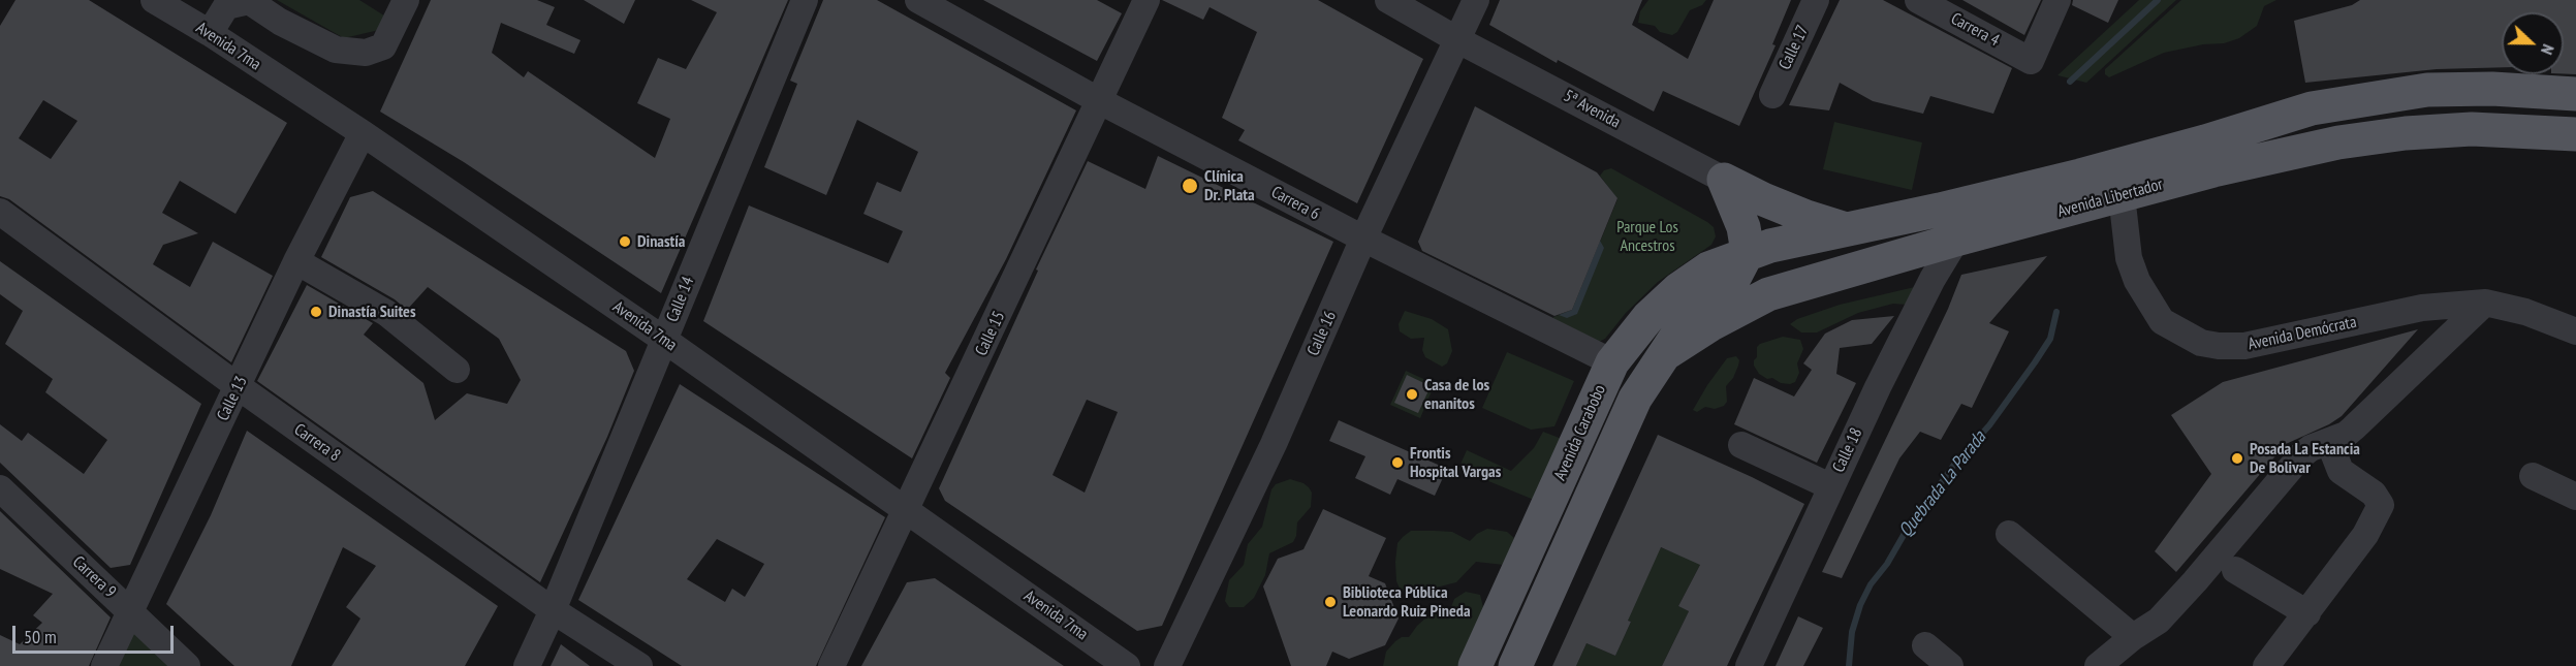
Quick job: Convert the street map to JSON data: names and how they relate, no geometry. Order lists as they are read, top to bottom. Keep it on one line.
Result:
{"streets":{"main road":["Avenida Libertador","Avenida Carabobo"],"street":["Carrera 4","Avenida 7ma","Calle 17","5ª Avenida","Carrera 6","Calle 14","Calle 15","Calle 16","Avenida Demócrata","Calle 13","Carrera 8","Calle 18","Carrera 9"]},"crossings":[["Avenida 7ma","Calle 14"],["Avenida 7ma","Calle 15"],["Avenida 7ma","Calle 13"],["5ª Avenida","Calle 16"],["Avenida Libertador","Avenida Demócrata"],["Avenida Libertador","Avenida Carabobo"],["Avenida Libertador","Calle 18"],["Carrera 6","Calle 15"],["Carrera 6","Calle 16"],["Carrera 6","Avenida Carabobo"],["Calle 14","Carrera 8"],["Calle 13","Carrera 8"],["Calle 13","Carrera 9"]],"water":["Quebrada La Parada"],"parks":["Parque Los Ancestros"],"places":["Clínica Dr. Plata","Dinastía","Dinastía Suites","Casa de los enanitos","Posada La Estancia De Bolivar","Frontis Hospital Vargas","Biblioteca Pública Leonardo Ruiz Pineda"],"scale_bar":"50 m","north":"right"}
